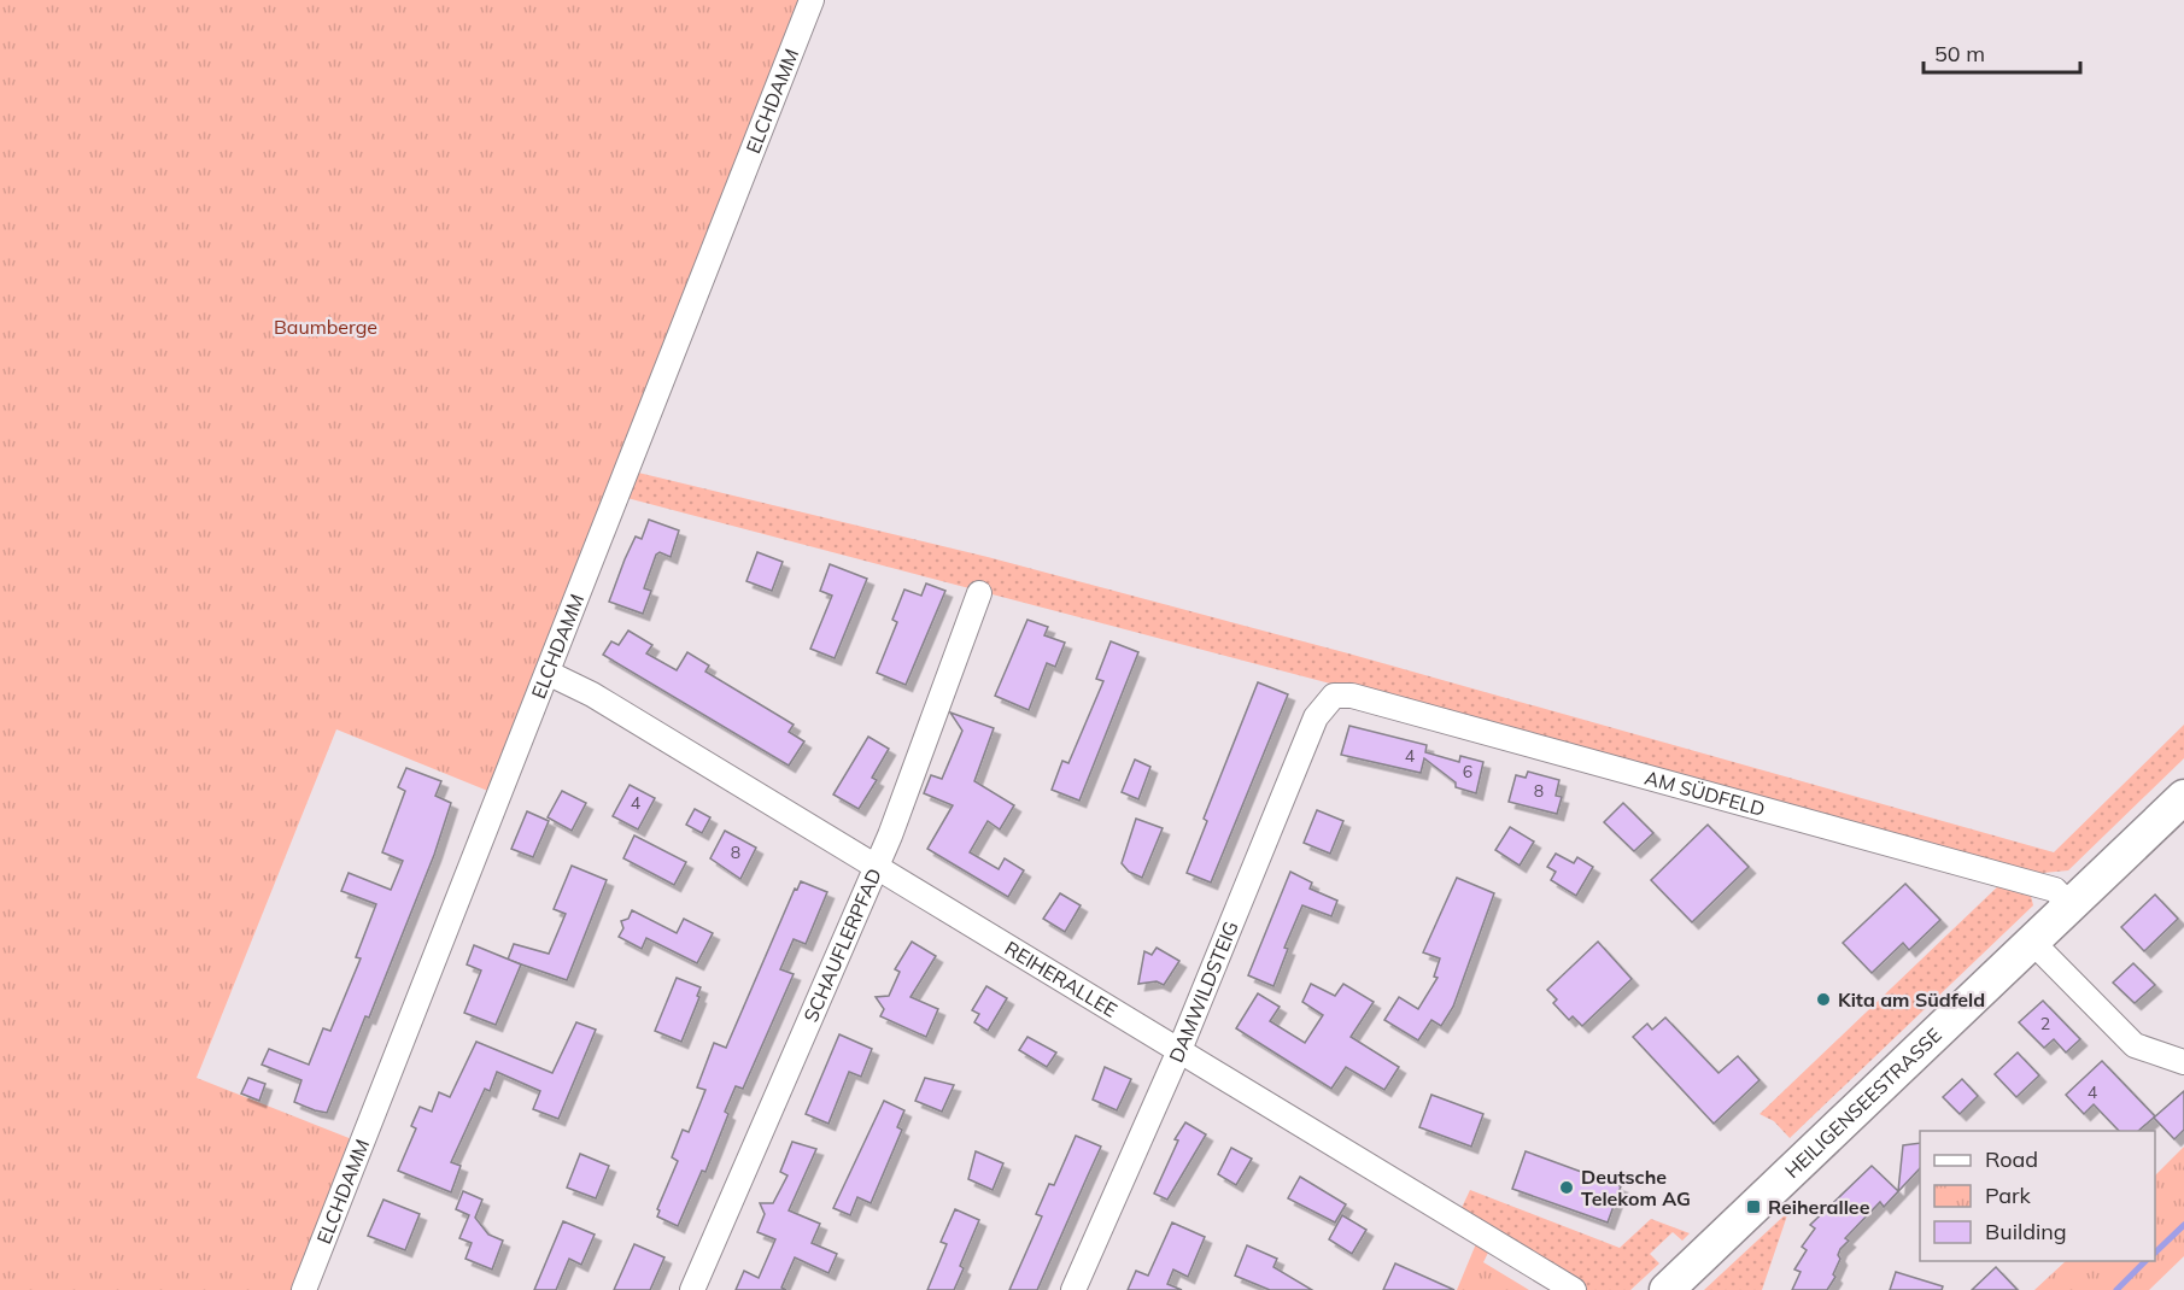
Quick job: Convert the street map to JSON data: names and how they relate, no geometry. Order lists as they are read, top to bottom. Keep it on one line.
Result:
{"streets":{"main road":["HEILIGENSEESTRASSE"],"street":["ELCHDAMM","AM SÜDFELD","SCHAUFLERPFAD","REIHERALLEE","DAMWILDSTEIG"]},"crossings":[["ELCHDAMM","REIHERALLEE"],["AM SÜDFELD","DAMWILDSTEIG"],["AM SÜDFELD","HEILIGENSEESTRASSE"],["SCHAUFLERPFAD","REIHERALLEE"],["REIHERALLEE","DAMWILDSTEIG"]],"parks":["Baumberge"],"places":{"other":["Kita am Südfeld","Deutsche Telekom AG"],"transit":["Reiherallee"]},"house_numbers":["4","6","8","4","8","2","4"],"legend":["Road","Park","Building"],"scale_bar":"50 m"}
